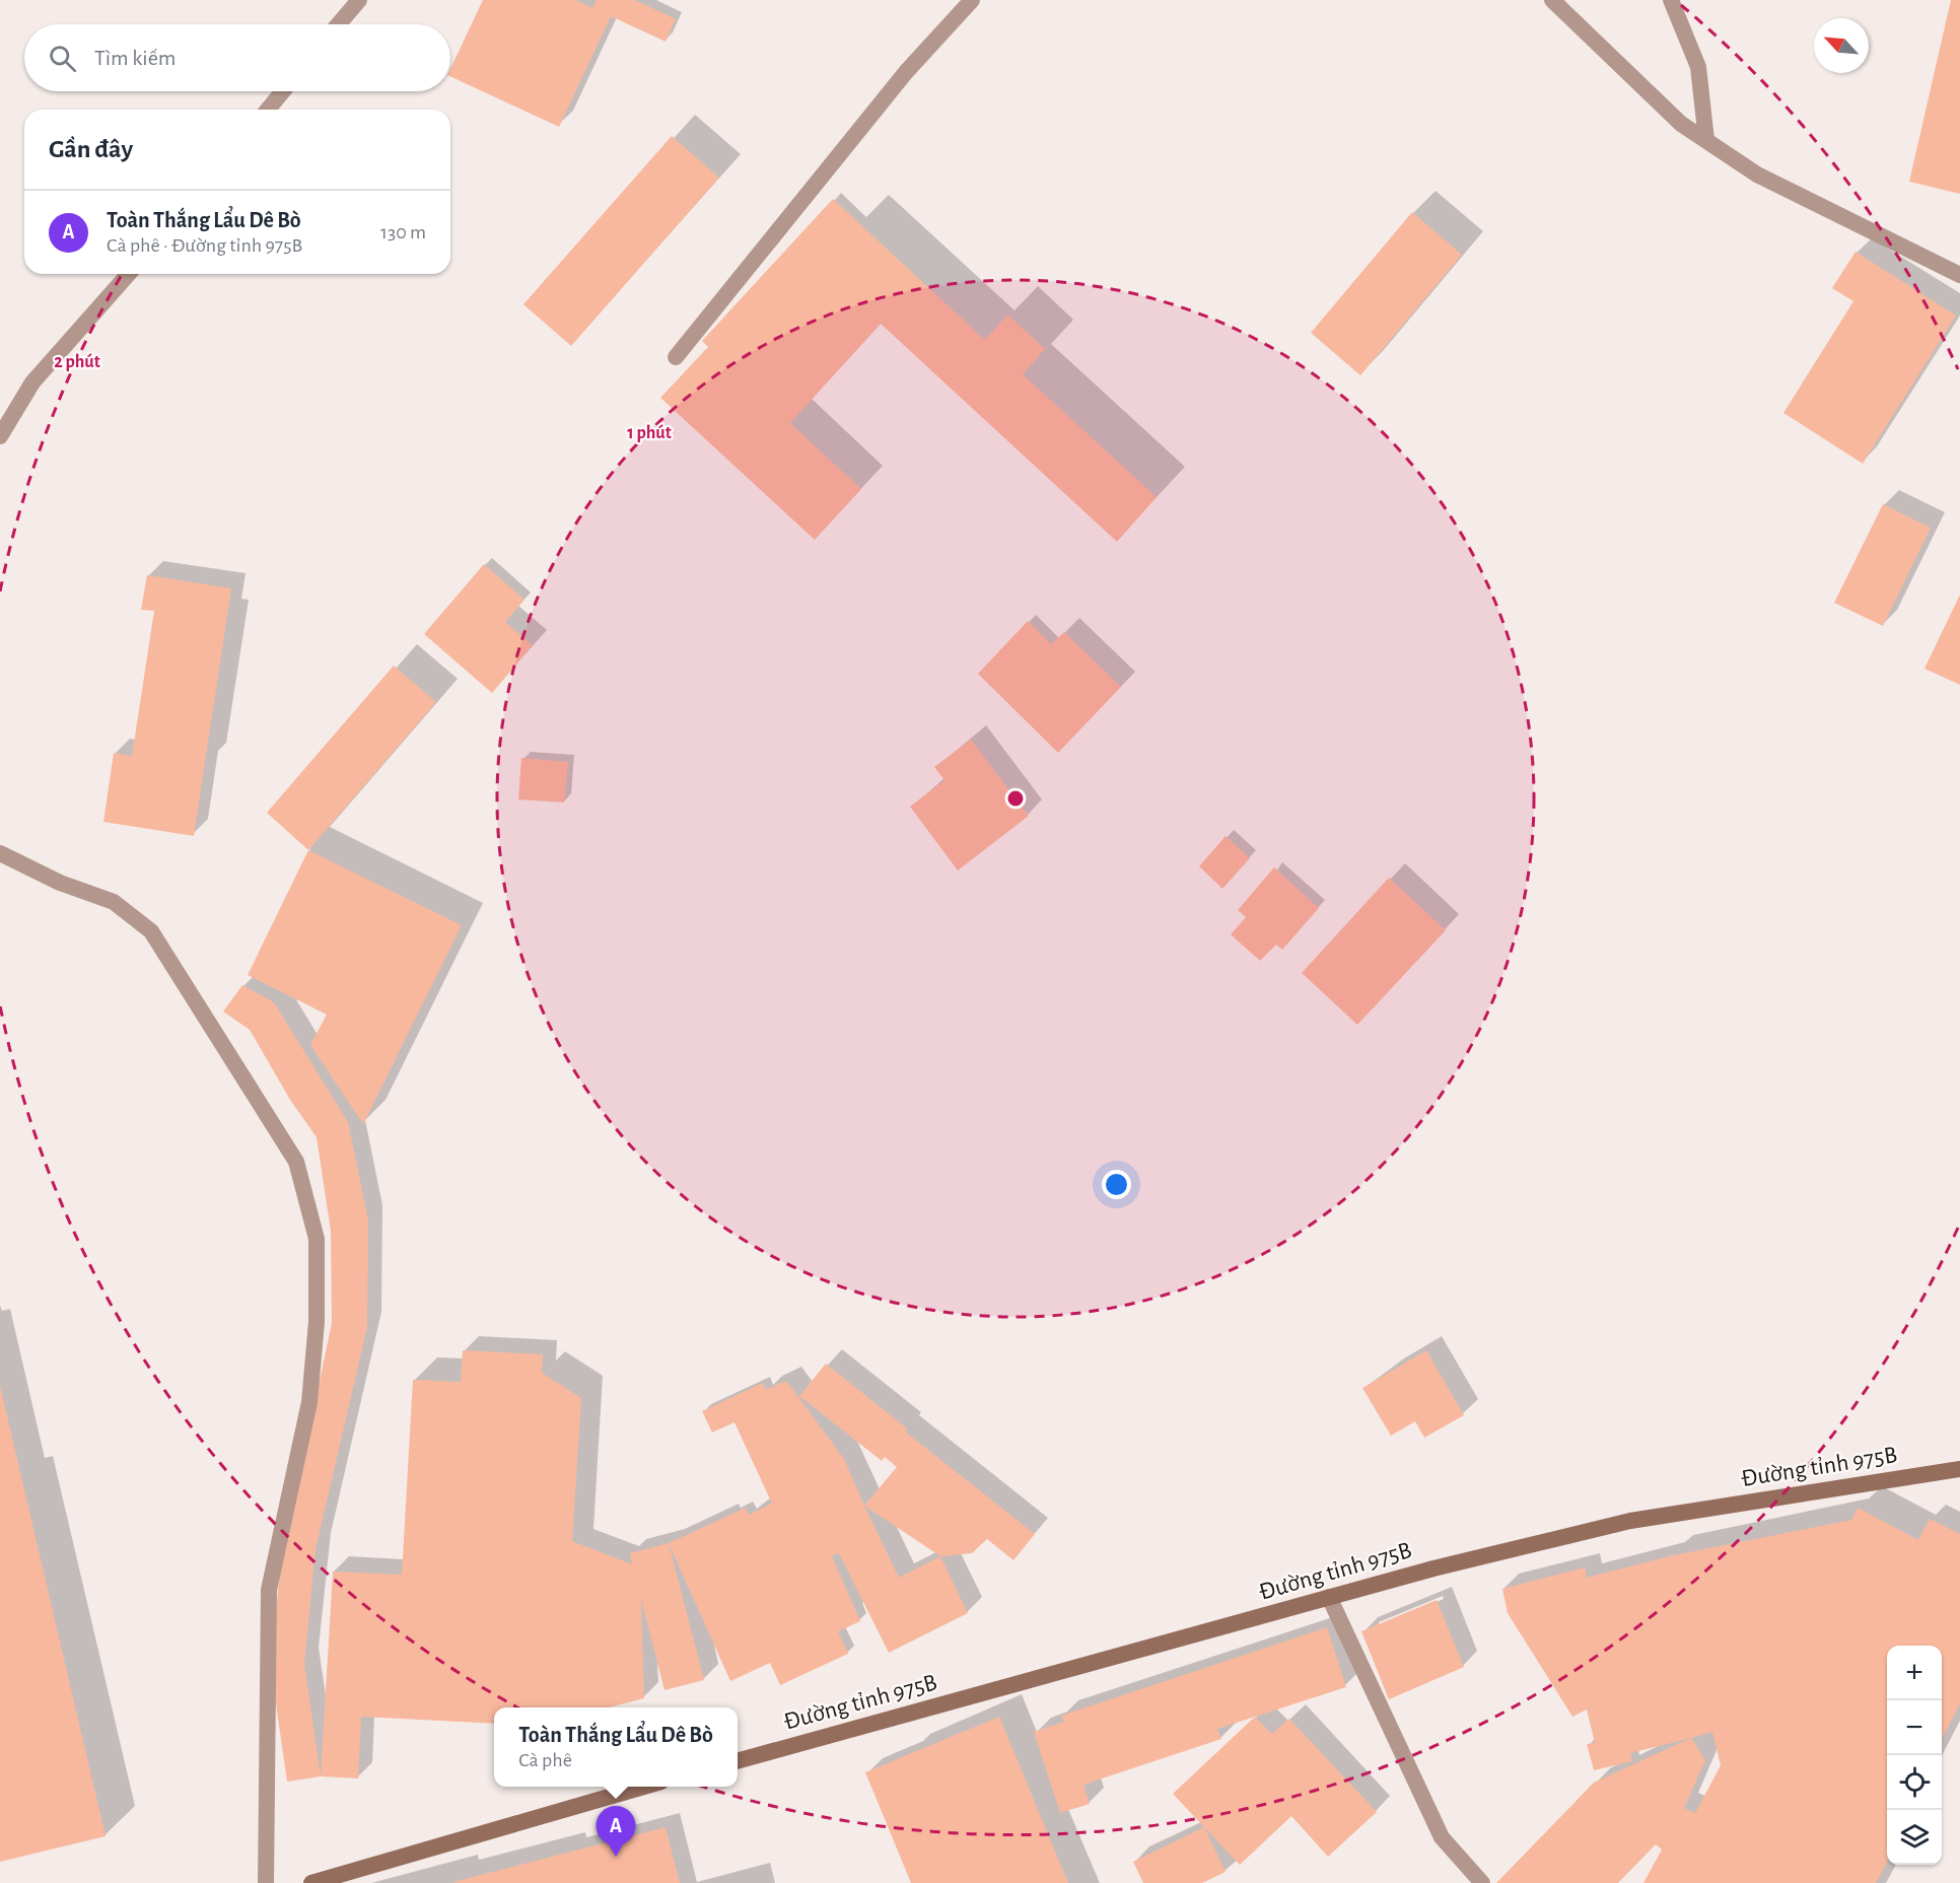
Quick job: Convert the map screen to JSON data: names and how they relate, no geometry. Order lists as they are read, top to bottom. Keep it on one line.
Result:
{"streets":{"main road":["Đường tỉnh 975B"]},"north":"top left","page":{"search":"Tìm kiếm","heading":"Gần đây","list":[{"mark":"A","name":"Toàn Thắng Lẩu Dê Bò","note":"Cà phê · Đường tỉnh 975B","value":"130 m"}],"map_buttons":["+","−"],"popup":["Toàn Thắng Lẩu Dê Bò","Cà phê"],"pins":"A"},"rings":["2 phút","1 phút"]}
